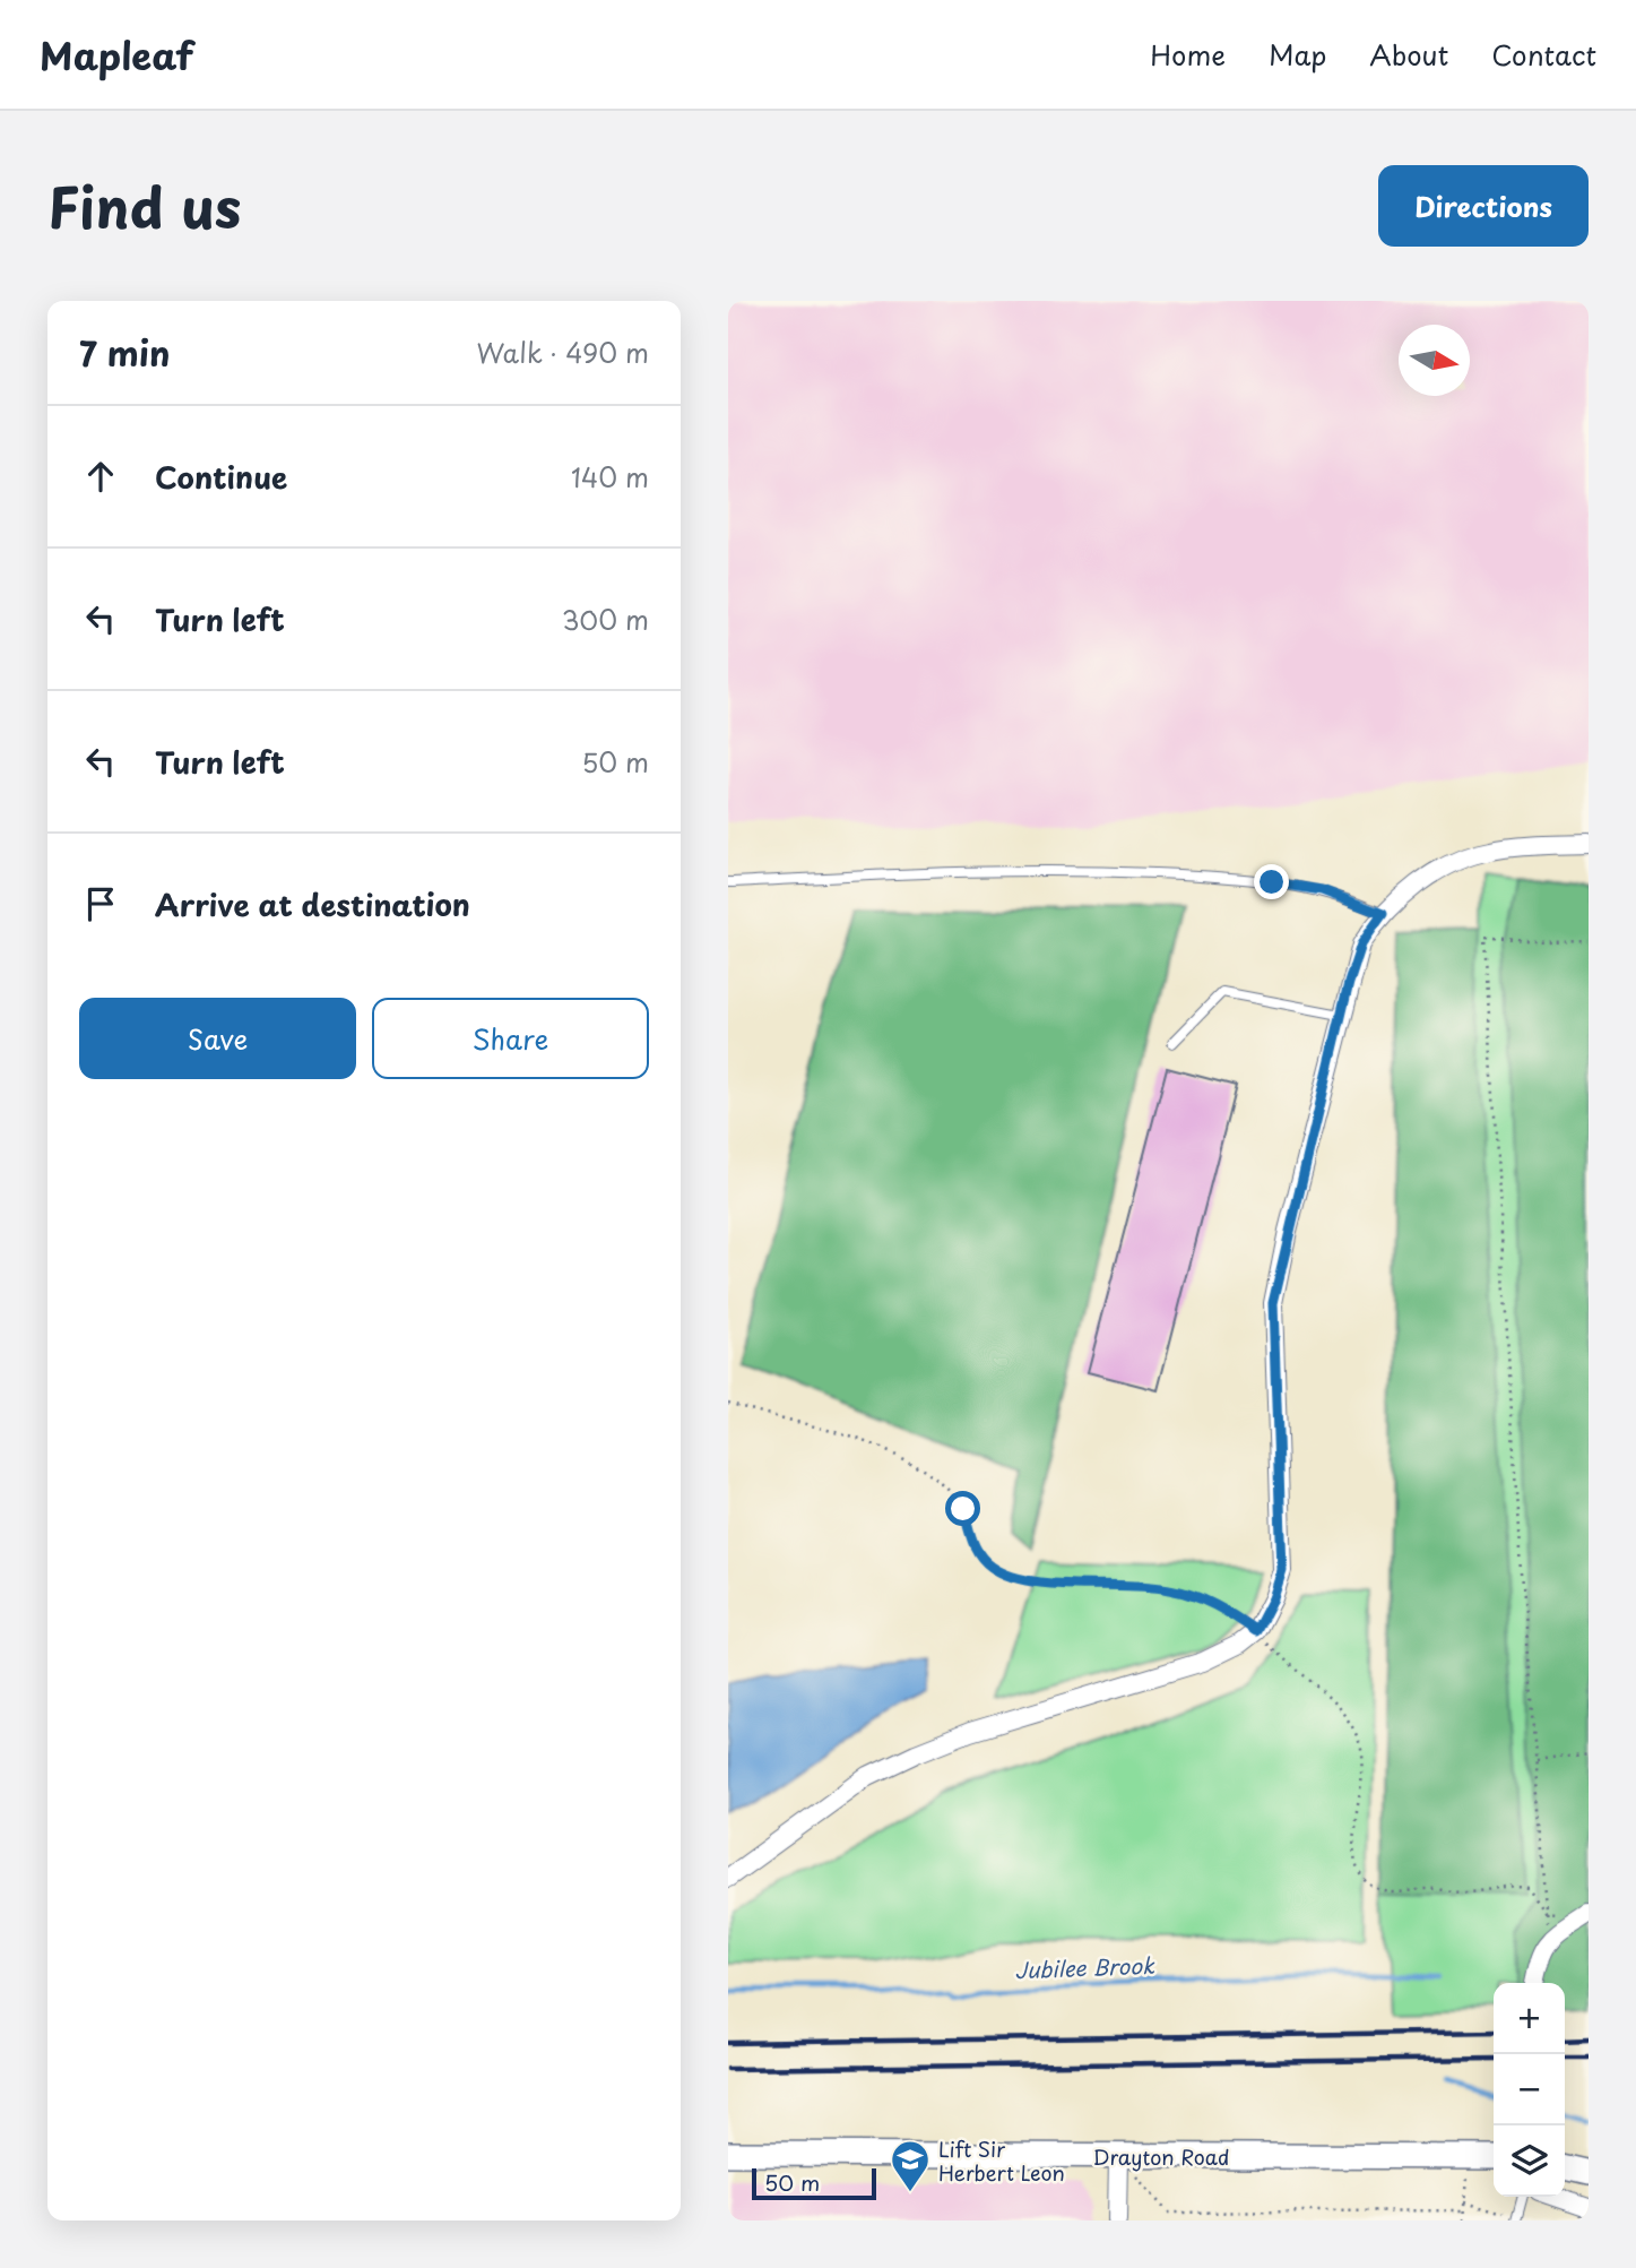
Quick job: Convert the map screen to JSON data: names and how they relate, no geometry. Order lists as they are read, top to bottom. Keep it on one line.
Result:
{"streets":{"street":["Drayton Road"]},"water":["Jubilee Brook"],"places":{"school or university":["Lift Sir Herbert Leon"]},"scale_bar":"50 m","north":"right","page":{"header":"Mapleaf","nav":["Home","Map","About","Contact"],"title":"Find us","buttons":["Directions",["Save","Share"]],"heading":["7 min","Walk · 490 m"],"list":[["Continue","140 m"],["Turn left","300 m"],["Turn left","50 m"],"Arrive at destination"],"map_buttons":["+","−"],"scale":"50 m"}}
